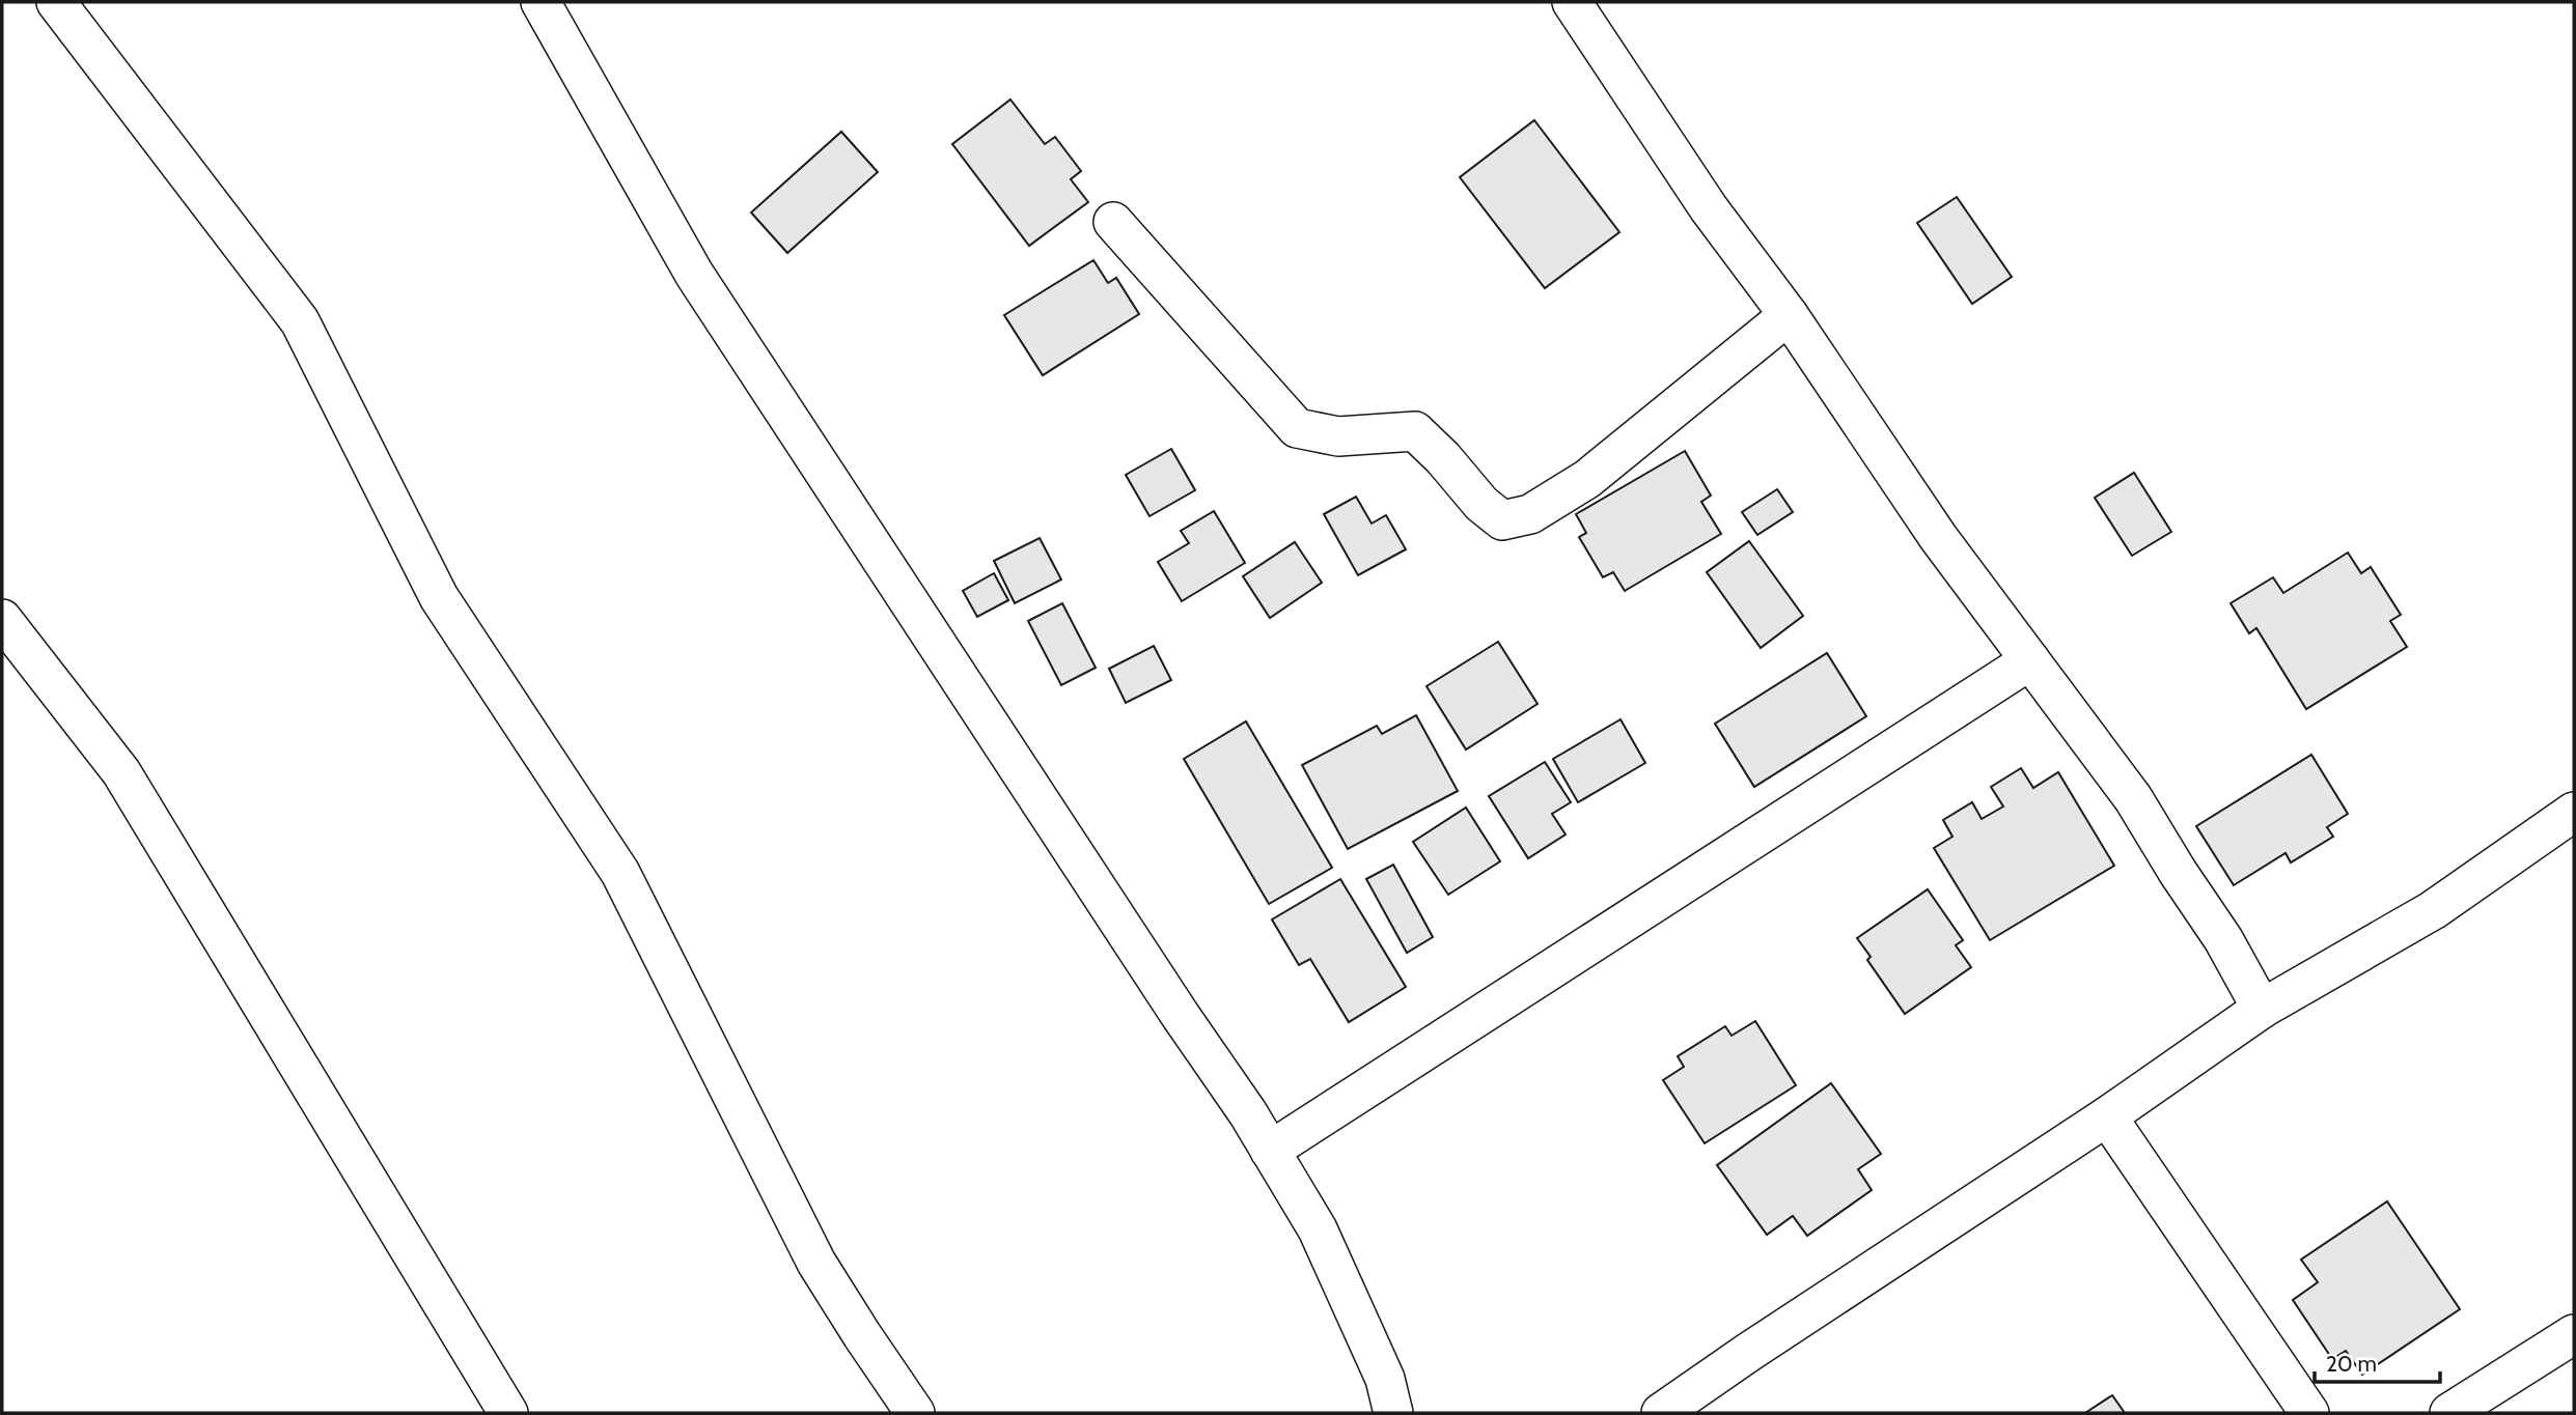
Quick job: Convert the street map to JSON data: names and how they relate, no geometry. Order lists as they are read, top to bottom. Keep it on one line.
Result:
{"scale_bar":"20 m"}
